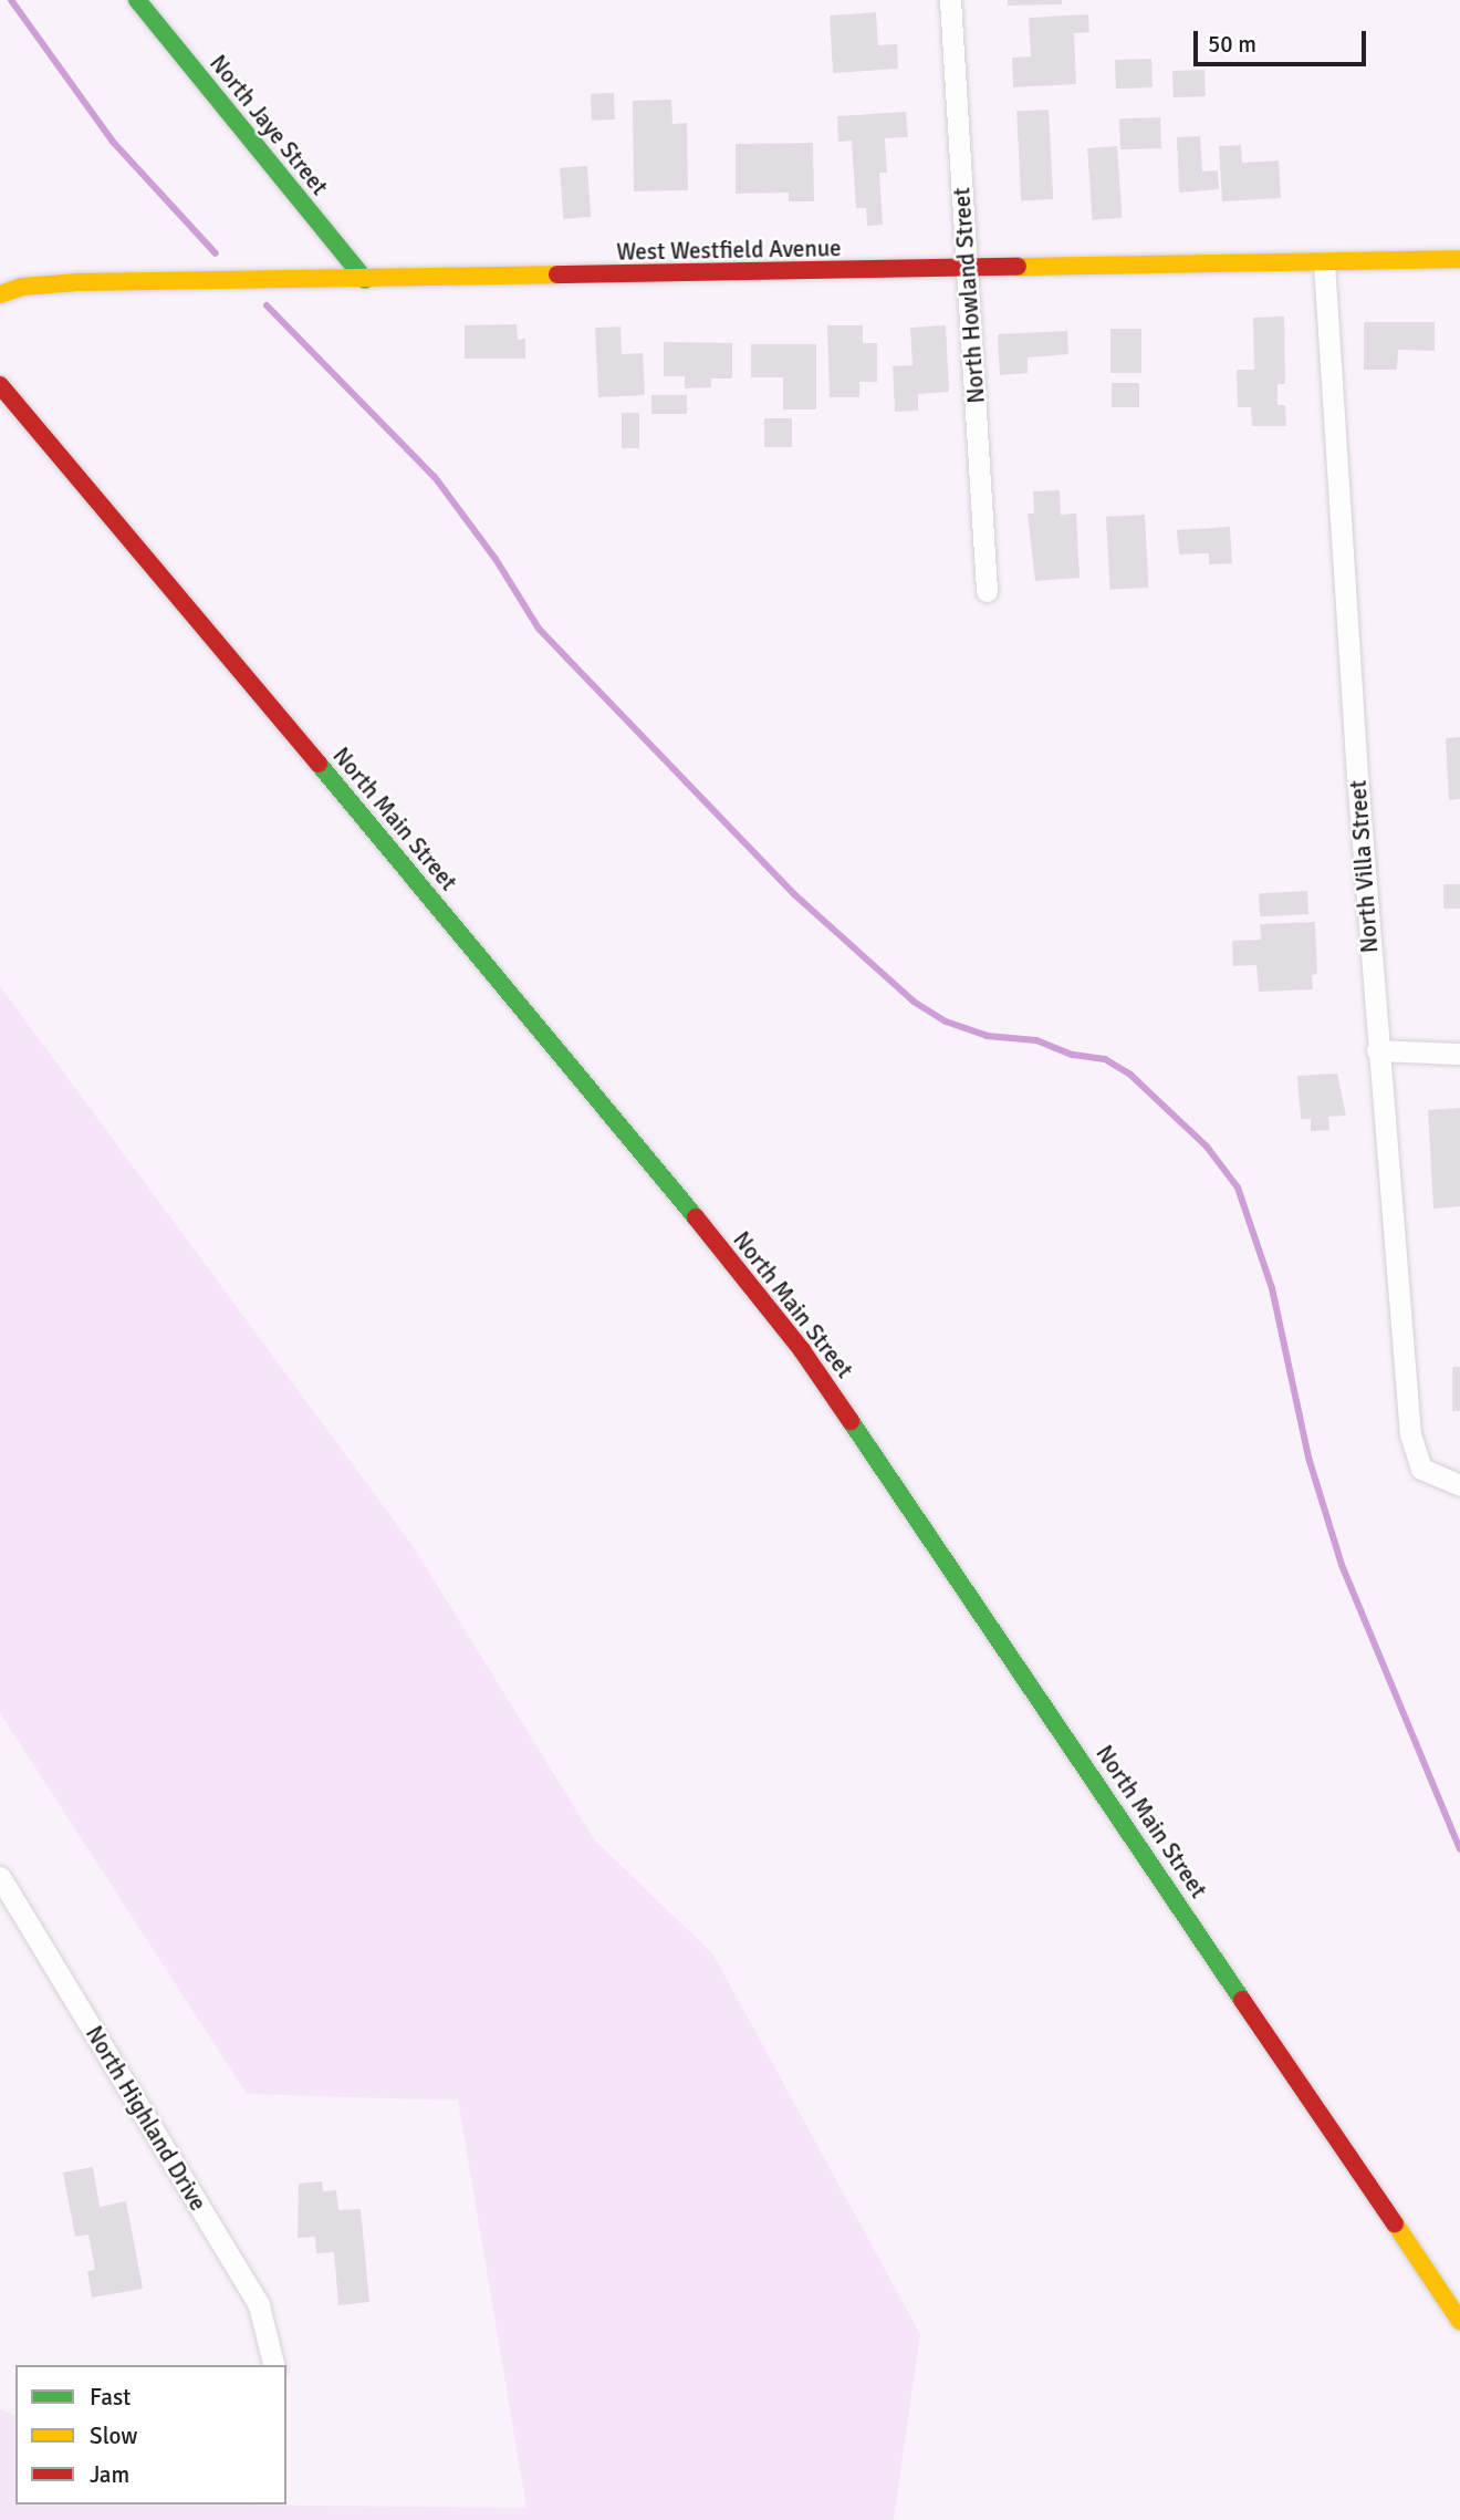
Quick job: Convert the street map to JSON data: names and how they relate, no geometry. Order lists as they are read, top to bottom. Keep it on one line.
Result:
{"streets":{"main road":["North Jaye Street","West Westfield Avenue","North Main Street"],"street":["North Howland Street","North Villa Street","North Highland Drive"]},"crossings":[["North Jaye Street","West Westfield Avenue"],["West Westfield Avenue","North Howland Street"],["West Westfield Avenue","North Villa Street"]],"legend":["Fast","Slow","Jam"],"scale_bar":"50 m"}
